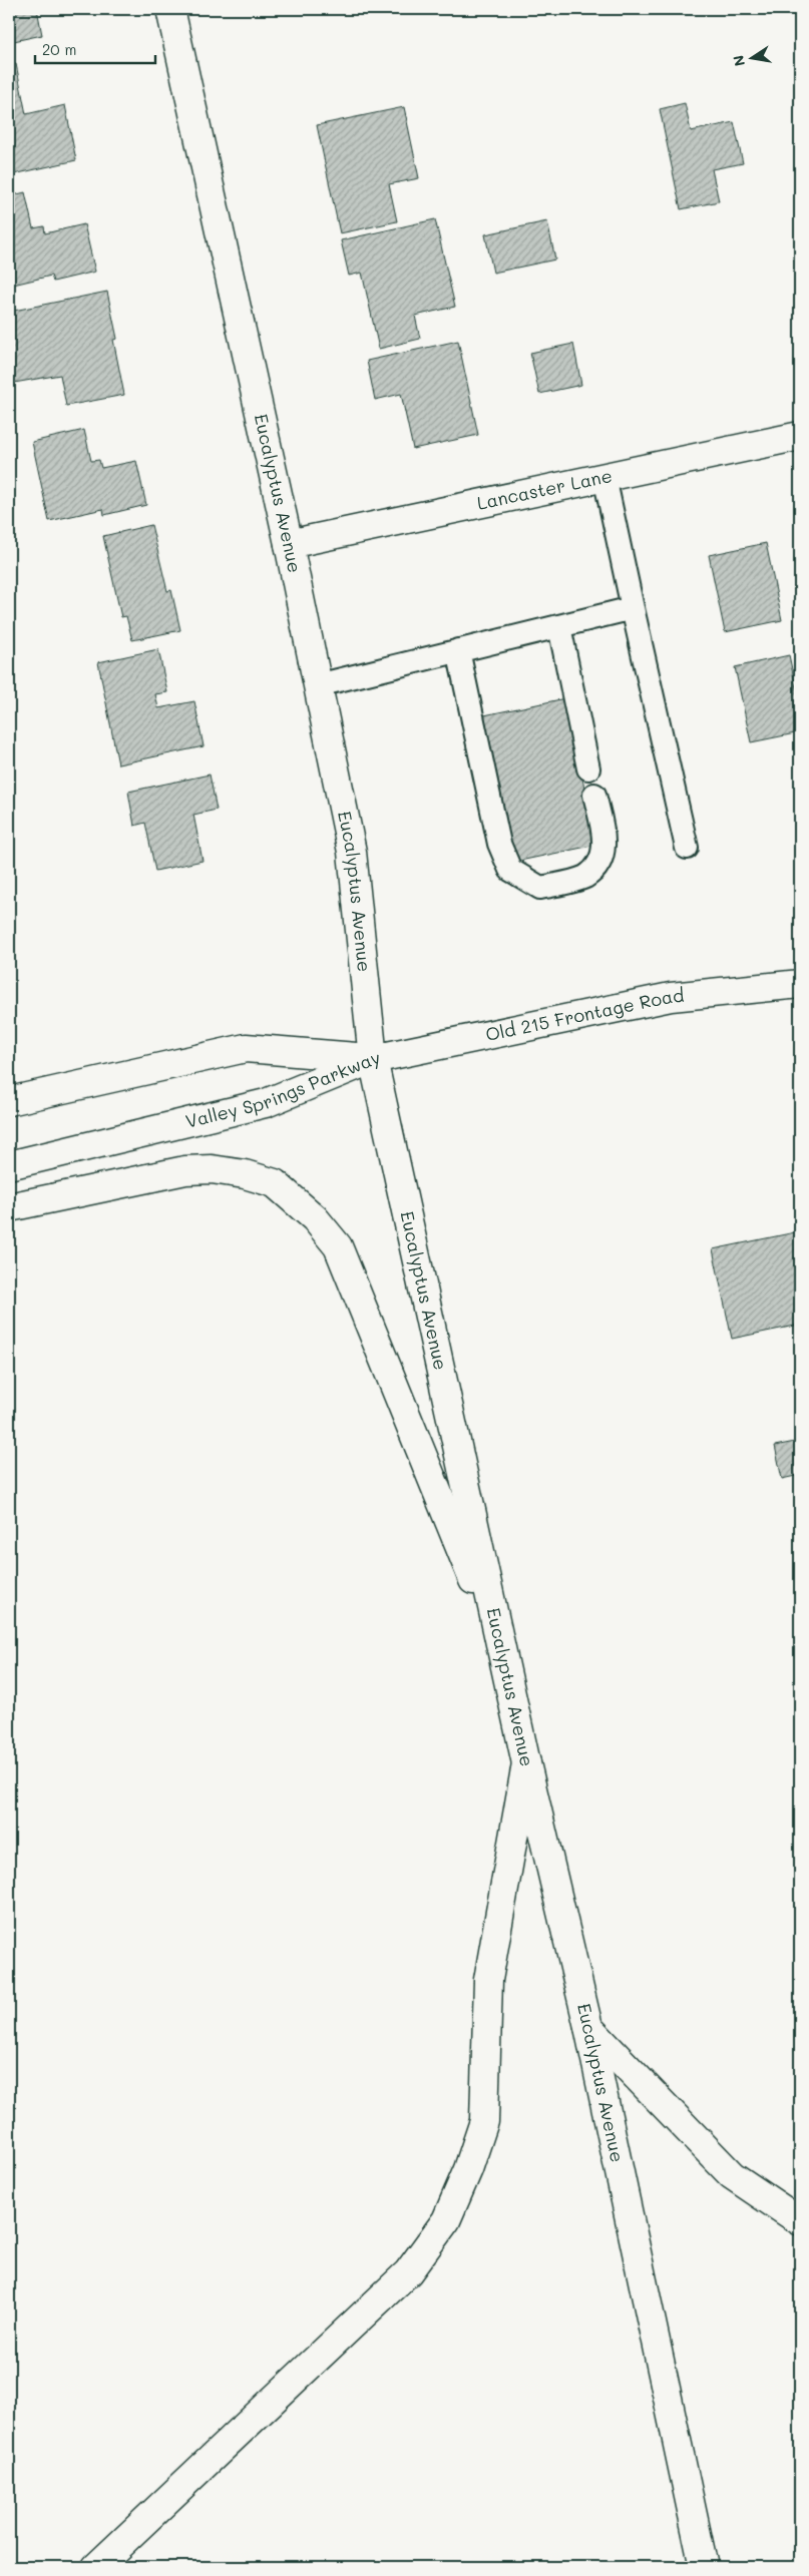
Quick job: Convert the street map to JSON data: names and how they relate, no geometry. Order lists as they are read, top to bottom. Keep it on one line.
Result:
{"streets":{"main road":["Lancaster Lane","Eucalyptus Avenue","Old 215 Frontage Road","Valley Springs Parkway"]},"crossings":[["Lancaster Lane","Eucalyptus Avenue"],["Eucalyptus Avenue","Old 215 Frontage Road"],["Eucalyptus Avenue","Valley Springs Parkway"],["Old 215 Frontage Road","Valley Springs Parkway"]],"scale_bar":"20 m","north":"left"}
